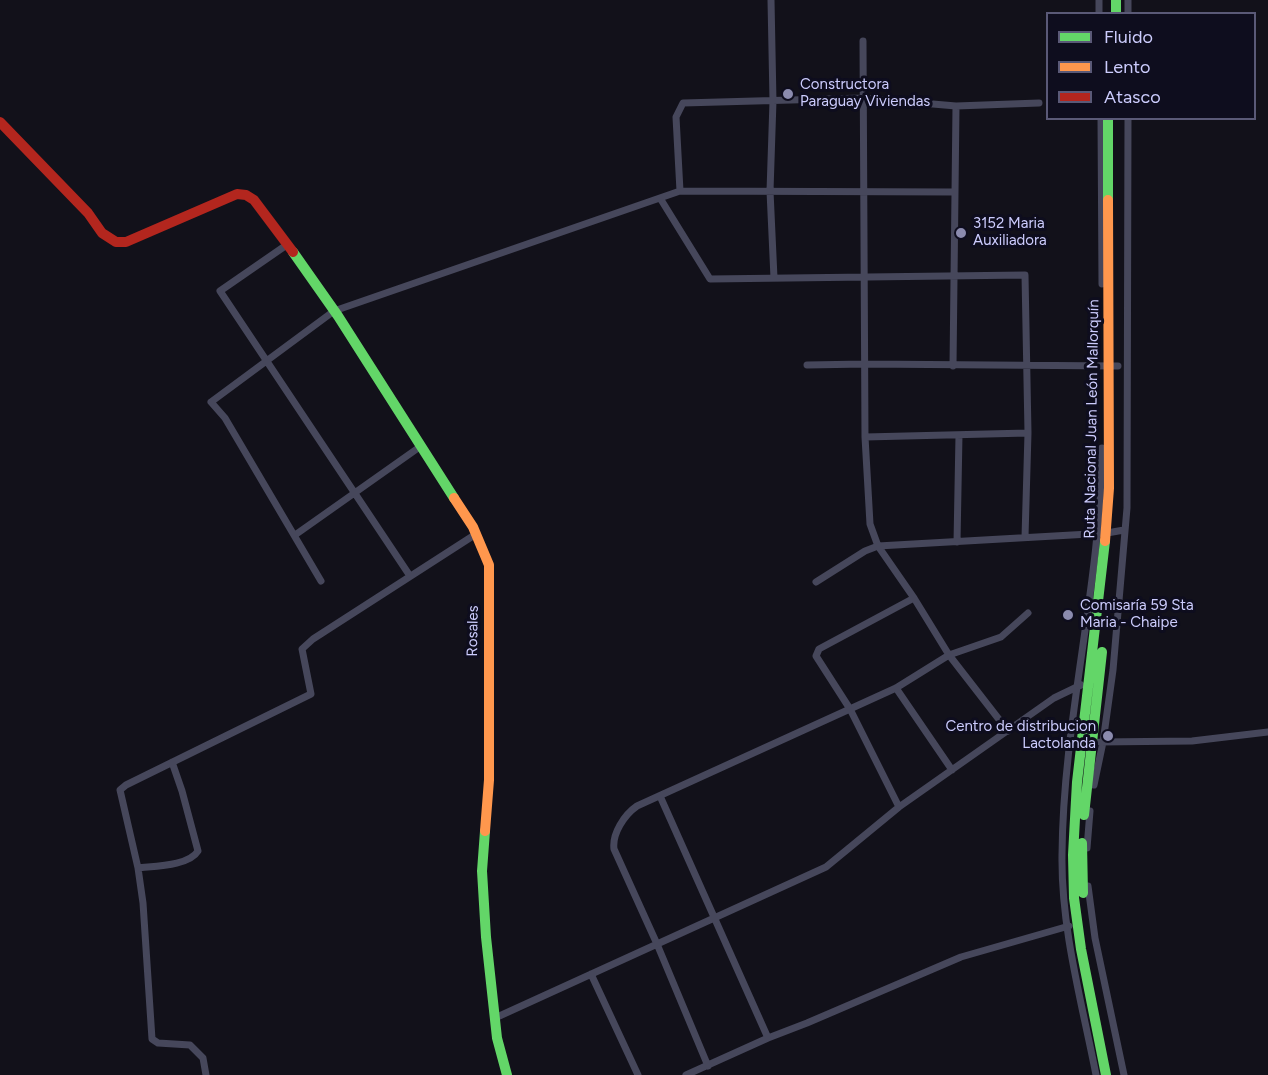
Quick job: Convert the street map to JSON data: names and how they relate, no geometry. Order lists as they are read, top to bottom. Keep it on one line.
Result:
{"streets":{"main road":["Ruta Nacional Juan León Mallorquín","Rosales"]},"places":["Constructora Paraguay Viviendas","3152 Maria Auxiliadora","Comisaría 59 Sta Maria - Chaipe","Centro de distribucion Lactolanda"],"legend":["Fluido","Lento","Atasco"]}
